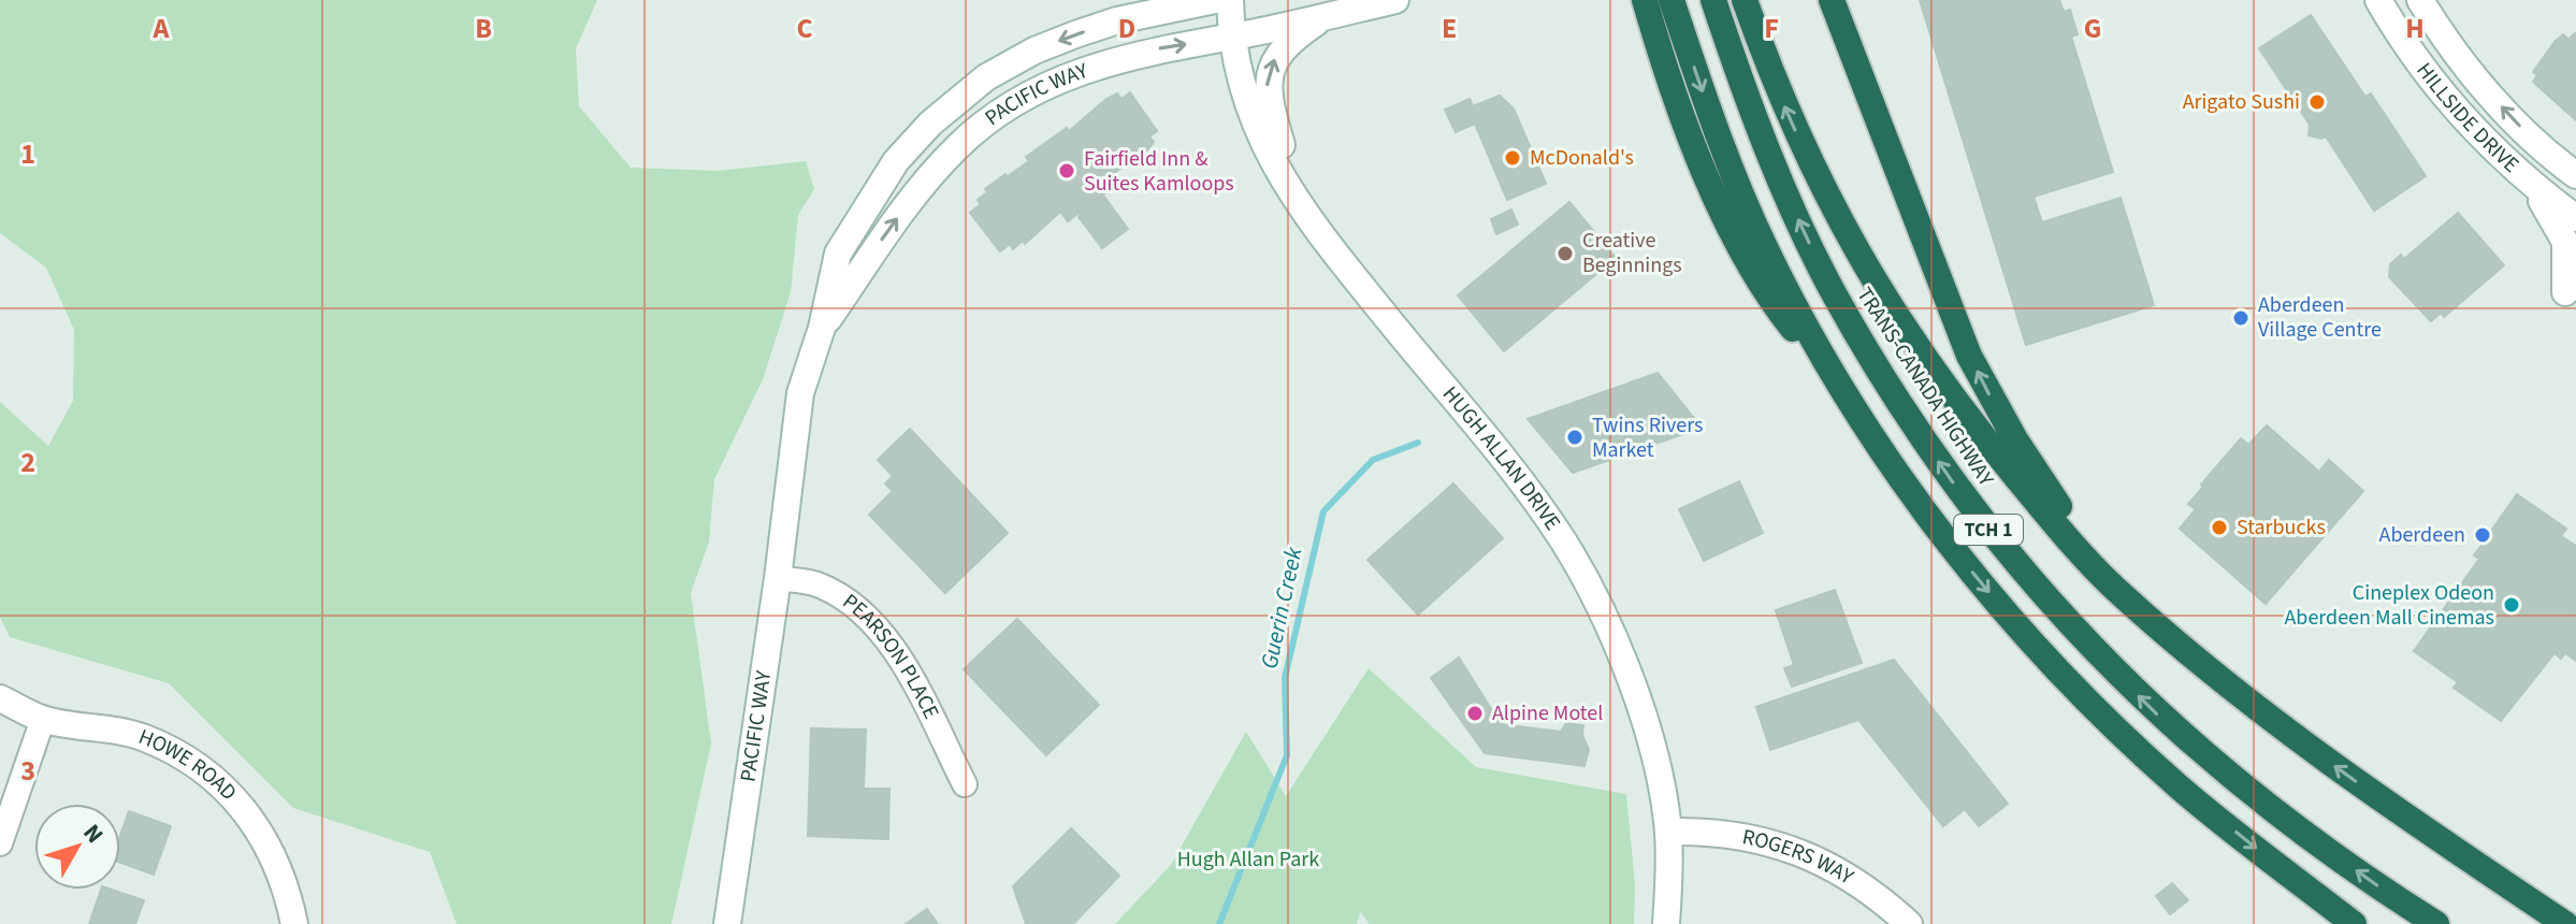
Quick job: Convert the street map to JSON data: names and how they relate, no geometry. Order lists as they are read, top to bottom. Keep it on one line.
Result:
{"streets":{"highway":["TRANS-CANADA HIGHWAY","TCH 1"],"main road":["PACIFIC WAY","HILLSIDE DRIVE","HUGH ALLAN DRIVE","HOWE ROAD","ROGERS WAY"],"street":["PEARSON PLACE"]},"crossings":[["PACIFIC WAY","HUGH ALLAN DRIVE"],["PACIFIC WAY","PEARSON PLACE"],["HUGH ALLAN DRIVE","ROGERS WAY"]],"water":["Guerin Creek"],"parks":["Hugh Allan Park"],"places":["Arigato Sushi","McDonald's","Fairfield Inn & Suites Kamloops","Creative Beginnings","Aberdeen Village Centre","Twins Rivers Market","Starbucks","Aberdeen","Cineplex Odeon Aberdeen Mall Cinemas","Alpine Motel"],"north":"top right","grid":{"columns":["A","B","C","D","E","F","G","H"],"rows":["1","2","3"]}}
